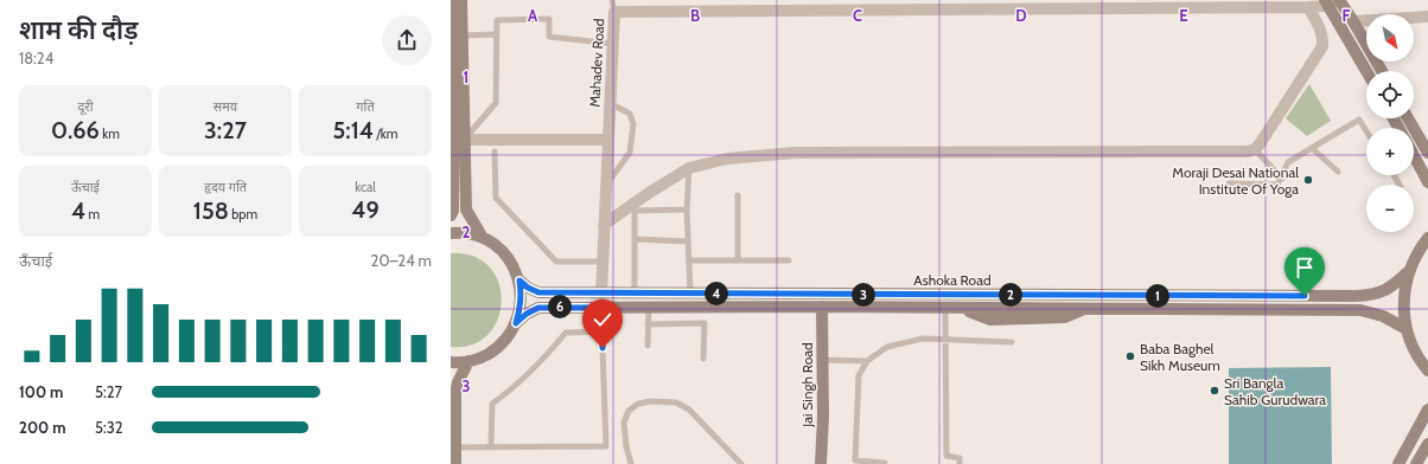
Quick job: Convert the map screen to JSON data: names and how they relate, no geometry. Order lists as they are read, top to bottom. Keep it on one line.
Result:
{"streets":{"main road":["Ashoka Road","Jai Singh Road"],"street":["Mahadev Road"]},"crossings":[["Mahadev Road","Ashoka Road"],["Ashoka Road","Jai Singh Road"]],"places":["Moraji Desai National Institute Of Yoga","Baba Baghel Sikh Museum","Sri Bangla Sahib Gurudwara"],"north":"bottom right","page":{"heading":["शाम की दौड़","18:24"],"map_buttons":["+","−"],"stats":[["दूरी","0.66 km"],["समय","3:27"],["गति","5:14 /km"],["ऊँचाई","4 m"],["हृदय गति","158 bpm"],["kcal","49"]],"chart":["ऊँचाई","20–24 m"],"pins":["4","2","3","1","6"],"list":[{"name":"100 m","note":"5:27"},{"name":"200 m","note":"5:32"}]},"grid":{"columns":["A","B","C","D","E","F"],"rows":["1","2","3"]}}
